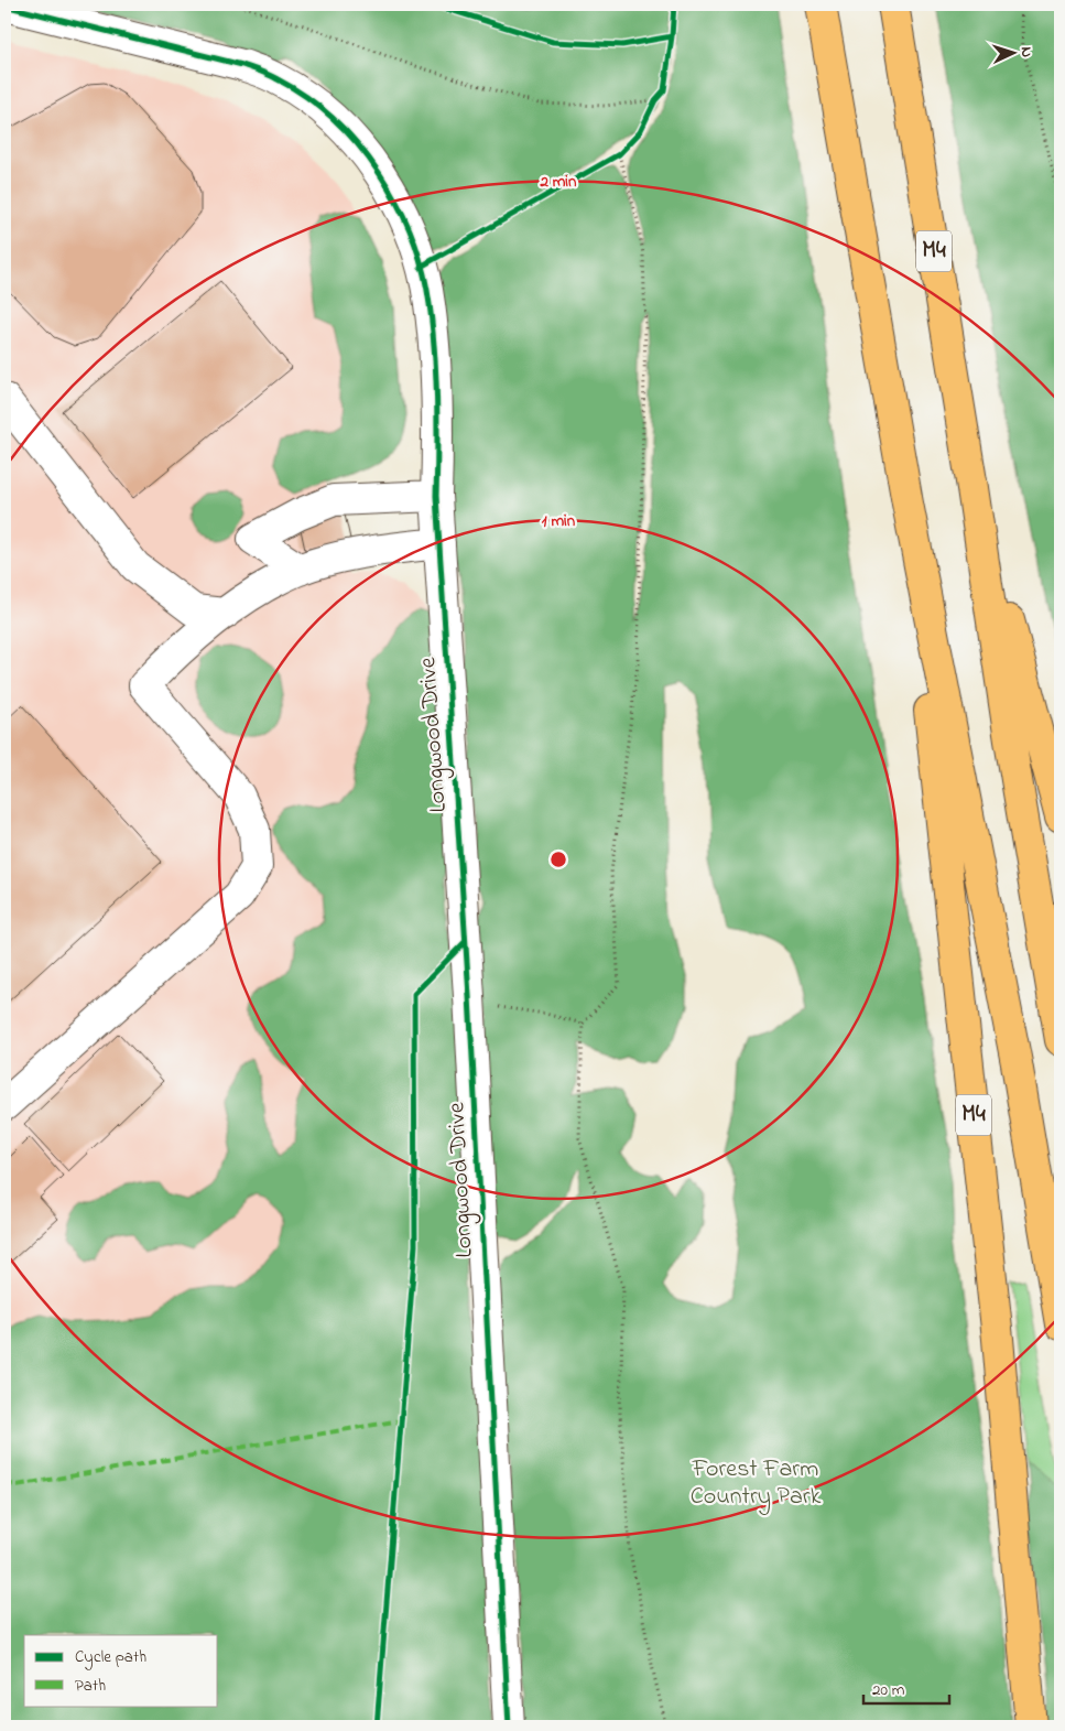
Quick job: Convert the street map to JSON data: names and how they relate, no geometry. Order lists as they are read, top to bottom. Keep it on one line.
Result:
{"streets":{"highway":["M4"],"street":["Longwood Drive"]},"parks":["Forest Farm Country Park"],"legend":["Cycle path","Path"],"scale_bar":"20 m","north":"right","rings":["2 min","1 min"]}
